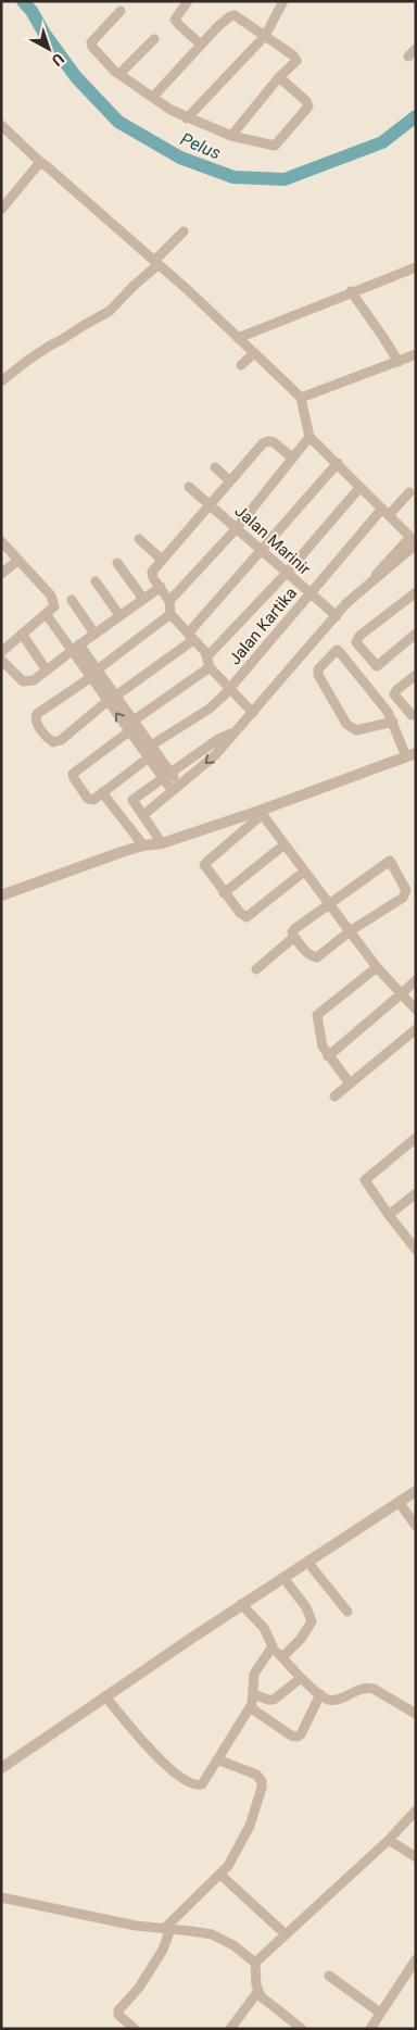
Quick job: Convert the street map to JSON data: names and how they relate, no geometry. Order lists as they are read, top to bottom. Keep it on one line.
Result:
{"streets":{"street":["Jalan Marinir","Jalan Kartika"]},"crossings":[["Jalan Marinir","Jalan Kartika"]],"water":["Pelus"],"north":"bottom right"}
